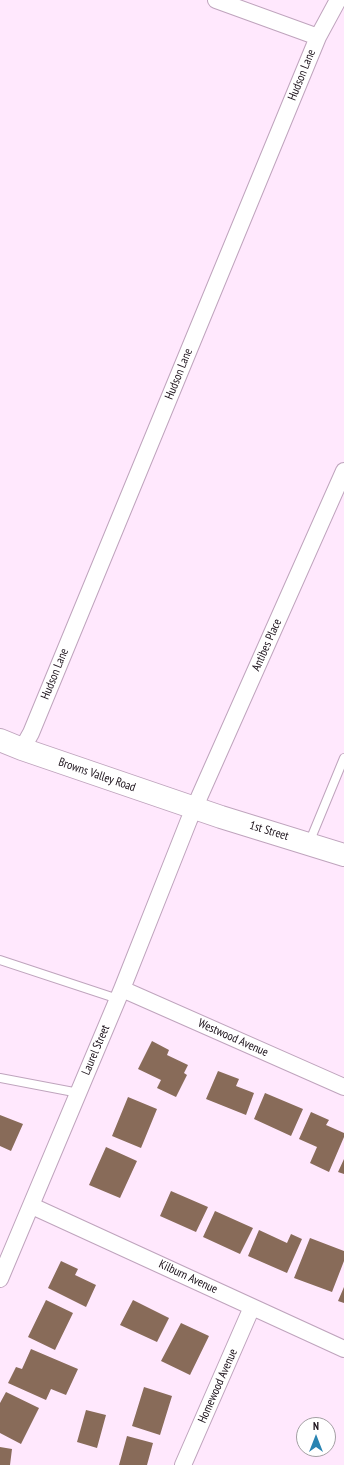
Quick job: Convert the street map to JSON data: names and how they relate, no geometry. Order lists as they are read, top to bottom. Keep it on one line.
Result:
{"streets":{"main road":["Browns Valley Road","1st Street"],"street":["Hudson Lane","Antibes Place","Westwood Avenue","Laurel Street","Kilburn Avenue","Homewood Avenue"]},"crossings":[["Hudson Lane","Browns Valley Road"],["Antibes Place","Browns Valley Road"],["Antibes Place","1st Street"],["Antibes Place","Laurel Street"],["Browns Valley Road","1st Street"],["Browns Valley Road","Laurel Street"],["1st Street","Laurel Street"],["Westwood Avenue","Laurel Street"],["Laurel Street","Kilburn Avenue"],["Kilburn Avenue","Homewood Avenue"]],"north":"top"}
